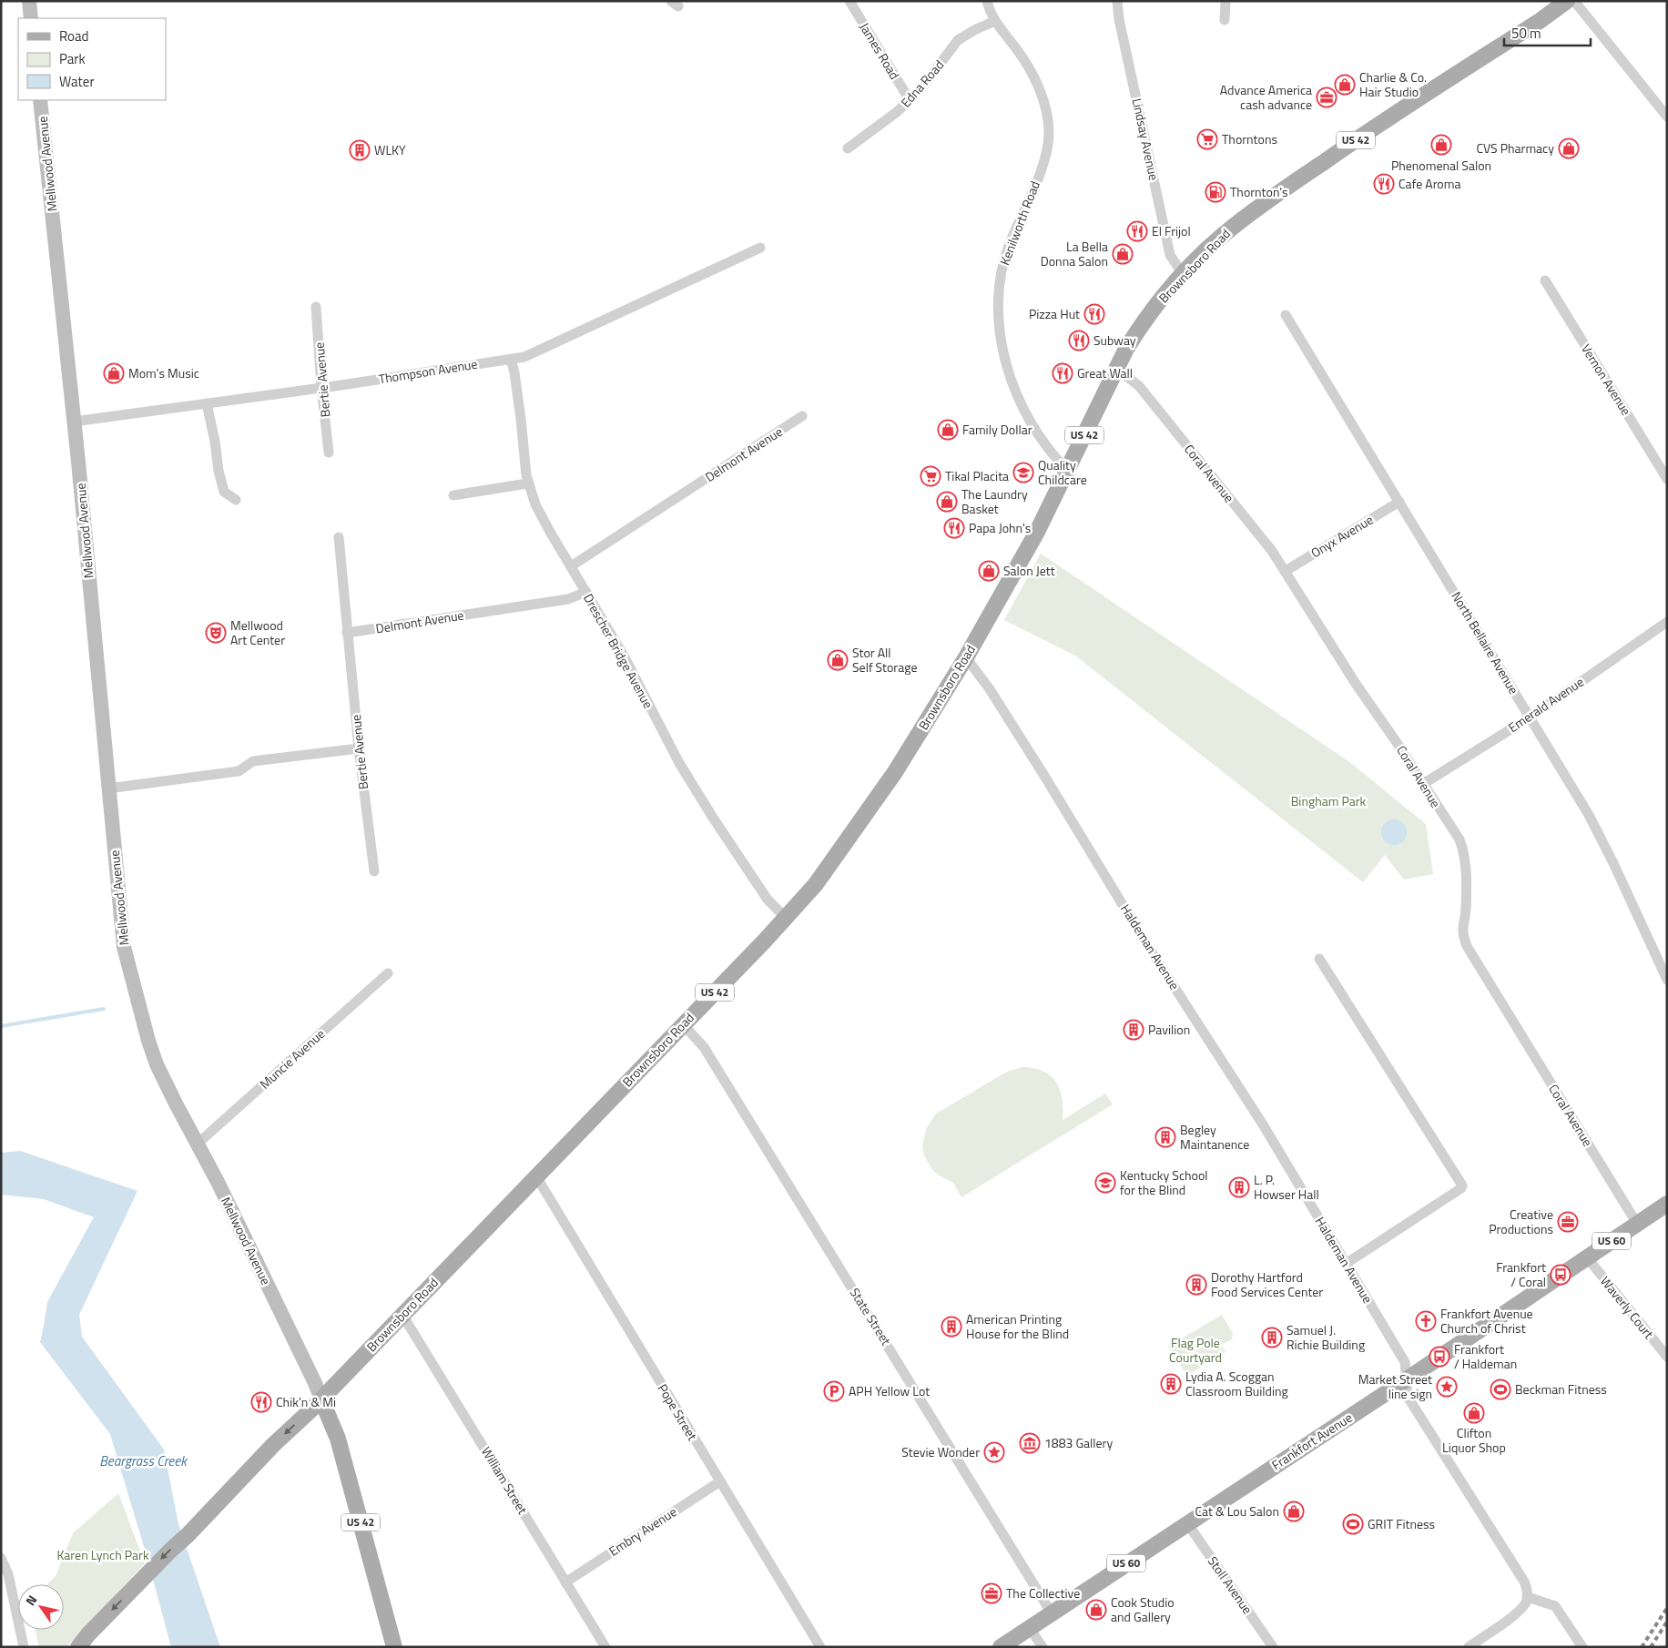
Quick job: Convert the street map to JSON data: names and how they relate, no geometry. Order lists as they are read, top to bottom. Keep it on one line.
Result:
{"streets":{"main road":["US 42","Mellwood Avenue","Brownsboro Road","US 60","Frankfort Avenue"],"street":["James Road","Edna Road","Lindsay Avenue","Kenilworth Road","Thompson Avenue","Bertie Avenue","Vernon Avenue","Delmont Avenue","Coral Avenue","Onyx Avenue","North Bellaire Avenue","Drescher Bridge Avenue","Emerald Avenue","Haldeman Avenue","Muncie Avenue","Waverly Court","State Street","Pope Street","William Street","Embry Avenue","Stoll Avenue"]},"crossings":[["James Road","Edna Road"],["Edna Road","Kenilworth Road"],["Lindsay Avenue","Brownsboro Road"],["US 42","Mellwood Avenue"],["US 42","Brownsboro Road"],["Mellwood Avenue","Brownsboro Road"],["Mellwood Avenue","Thompson Avenue"],["Mellwood Avenue","Muncie Avenue"],["Kenilworth Road","Brownsboro Road"],["Brownsboro Road","Coral Avenue"],["Brownsboro Road","Drescher Bridge Avenue"],["Brownsboro Road","Haldeman Avenue"],["Brownsboro Road","State Street"],["Brownsboro Road","Pope Street"],["Brownsboro Road","William Street"],["Thompson Avenue","Bertie Avenue"],["Thompson Avenue","Drescher Bridge Avenue"],["Bertie Avenue","Delmont Avenue"],["Delmont Avenue","Drescher Bridge Avenue"],["Coral Avenue","Onyx Avenue"],["Coral Avenue","Emerald Avenue"],["Coral Avenue","Frankfort Avenue"],["Onyx Avenue","North Bellaire Avenue"],["North Bellaire Avenue","Emerald Avenue"],["Haldeman Avenue","Frankfort Avenue"],["Waverly Court","Frankfort Avenue"],["State Street","Frankfort Avenue"],["Pope Street","Embry Avenue"],["Frankfort Avenue","Stoll Avenue"],["William Street","Embry Avenue"]],"water":["Beargrass Creek"],"parks":["Bingham Park","Flag Pole Courtyard","Karen Lynch Park"],"places":{"shop":["Charlie & Co. Hair Studio","Phenomenal Salon","CVS Pharmacy","La Bella Donna Salon","Mom's Music","Family Dollar","The Laundry Basket","Salon Jett","Stor All Self Storage","Clifton Liquor Shop","Cat & Lou Salon","Cook Studio and Gallery"],"office":["Advance America cash advance","Creative Productions","The Collective"],"supermarket":["Thorntons","Tikal Placita"],"building":["WLKY","Pavilion","Begley Maintanence","L. P. Howser Hall","Dorothy Hartford Food Services Center","American Printing House for the Blind","Samuel J. Richie Building","Lydia A. Scoggan Classroom Building"],"restaurant":["Cafe Aroma","El Frijol","Pizza Hut","Subway","Great Wall","Papa John's","Chik'n & Mi"],"fuel station":["Thornton's"],"school or university":["Quality Childcare","Kentucky School for the Blind"],"theatre":["Mellwood Art Center"],"bus stop":["Frankfort / Coral","Frankfort / Haldeman"],"church":["Frankfort Avenue Church of Christ"],"place":["Market Street line sign","Stevie Wonder"],"sports":["Beckman Fitness","GRIT Fitness"],"parking":["APH Yellow Lot"],"museum":["1883 Gallery"]},"legend":["Road","Park","Water"],"scale_bar":"50 m","north":"top left"}
